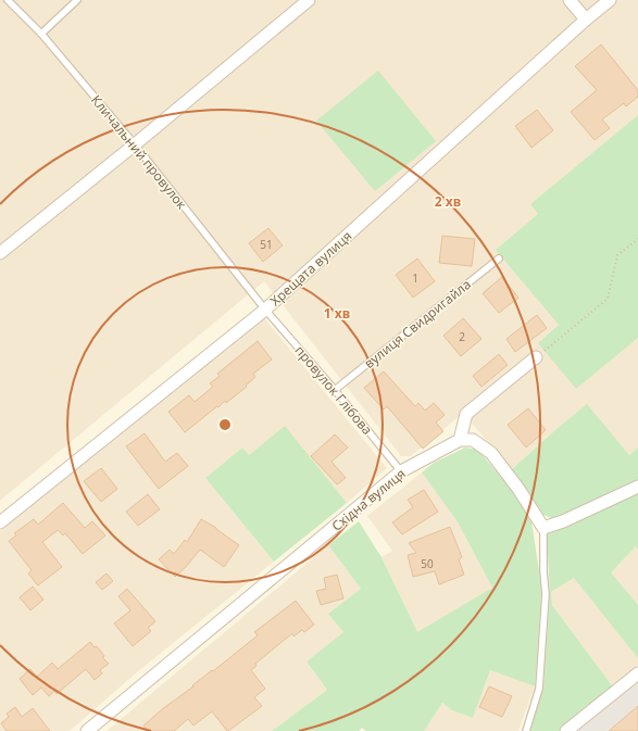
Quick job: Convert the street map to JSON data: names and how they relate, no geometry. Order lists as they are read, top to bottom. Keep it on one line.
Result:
{"streets":{"street":["Хрещата вулиця","Східна вулиця"],"lane":["Кличальний провулок","вулиця Свидригайла","провулок Глібова"]},"crossings":[["Кличальний провулок","Хрещата вулиця"],["Кличальний провулок","провулок Глібова"],["Хрещата вулиця","провулок Глібова"],["вулиця Свидригайла","провулок Глібова"],["провулок Глібова","Східна вулиця"]],"house_numbers":["51","1","2","50"],"rings":["2 хв","1 хв"]}
